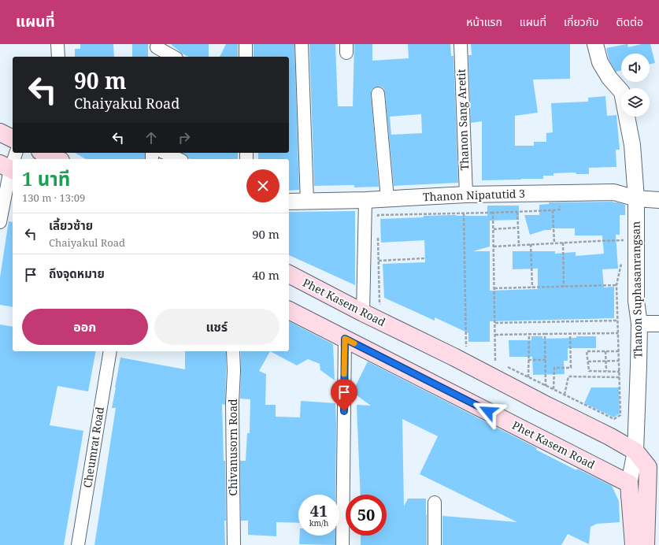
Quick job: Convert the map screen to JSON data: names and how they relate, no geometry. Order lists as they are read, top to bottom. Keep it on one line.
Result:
{"streets":{"main road":["Phet Kasem Road"],"street":["Thanon Sang Aretit","Thanon Nipatutid 3","Thanon Suphasanrangsan","Cheumrat Road","Chivanusorn Road"]},"crossings":[["Thanon Sang Aretit","Thanon Nipatutid 3"],["Thanon Nipatutid 3","Thanon Suphasanrangsan"],["Thanon Suphasanrangsan","Phet Kasem Road"]],"page":{"header":"แผนที่","nav":["หน้าแรก","แผนที่","เกี่ยวกับ","ติดต่อ"],"turn":["90 m","Chaiyakul Road"],"heading":["1 นาที","130 m · 13:09"],"list":[{"name":"เลี้ยวซ้าย","note":"Chaiyakul Road","value":"90 m"},{"name":"ถึงจุดหมาย","value":"40 m"}],"buttons":["ออก","แชร์"],"speed":"41 km/h","limit":"50"}}
